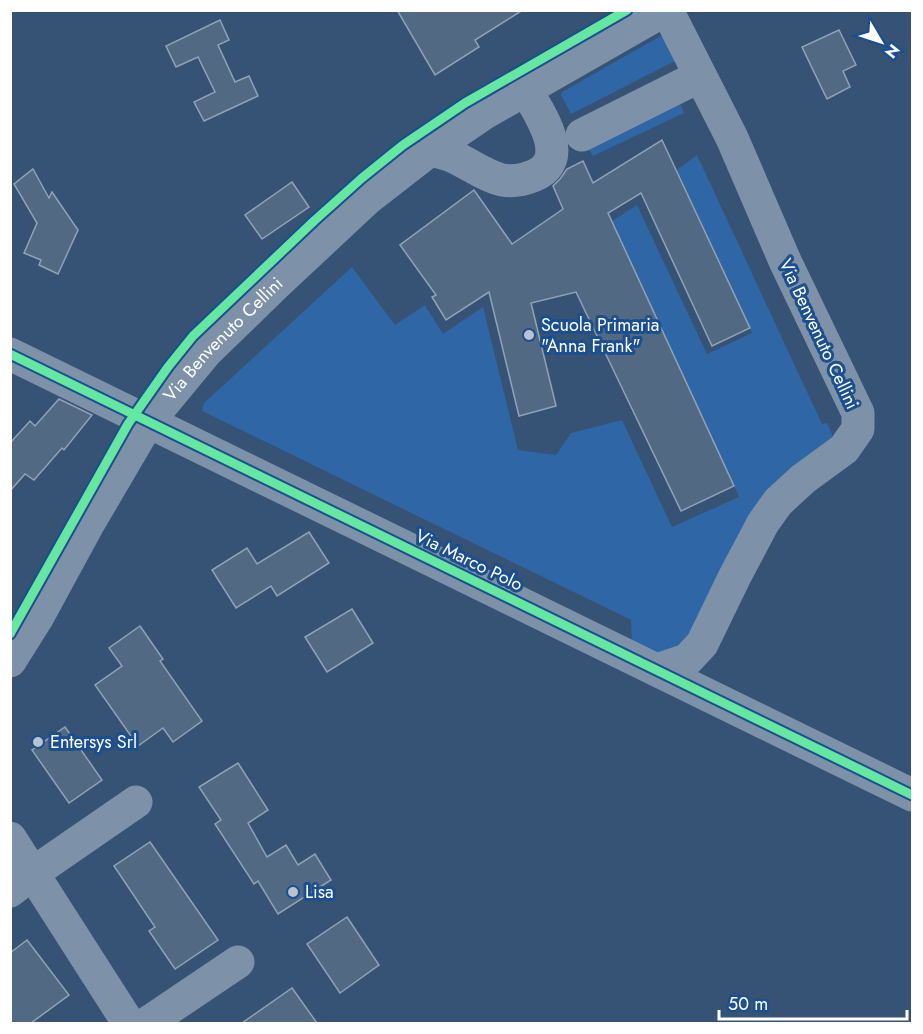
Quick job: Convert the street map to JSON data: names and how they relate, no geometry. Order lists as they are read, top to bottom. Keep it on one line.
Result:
{"streets":{"street":["Via Benvenuto Cellini","Via Marco Polo"]},"crossings":[["Via Benvenuto Cellini","Via Marco Polo"]],"places":["Scuola Primaria \"Anna Frank\"","Entersys Srl","Lisa"],"scale_bar":"50 m","north":"bottom right"}
